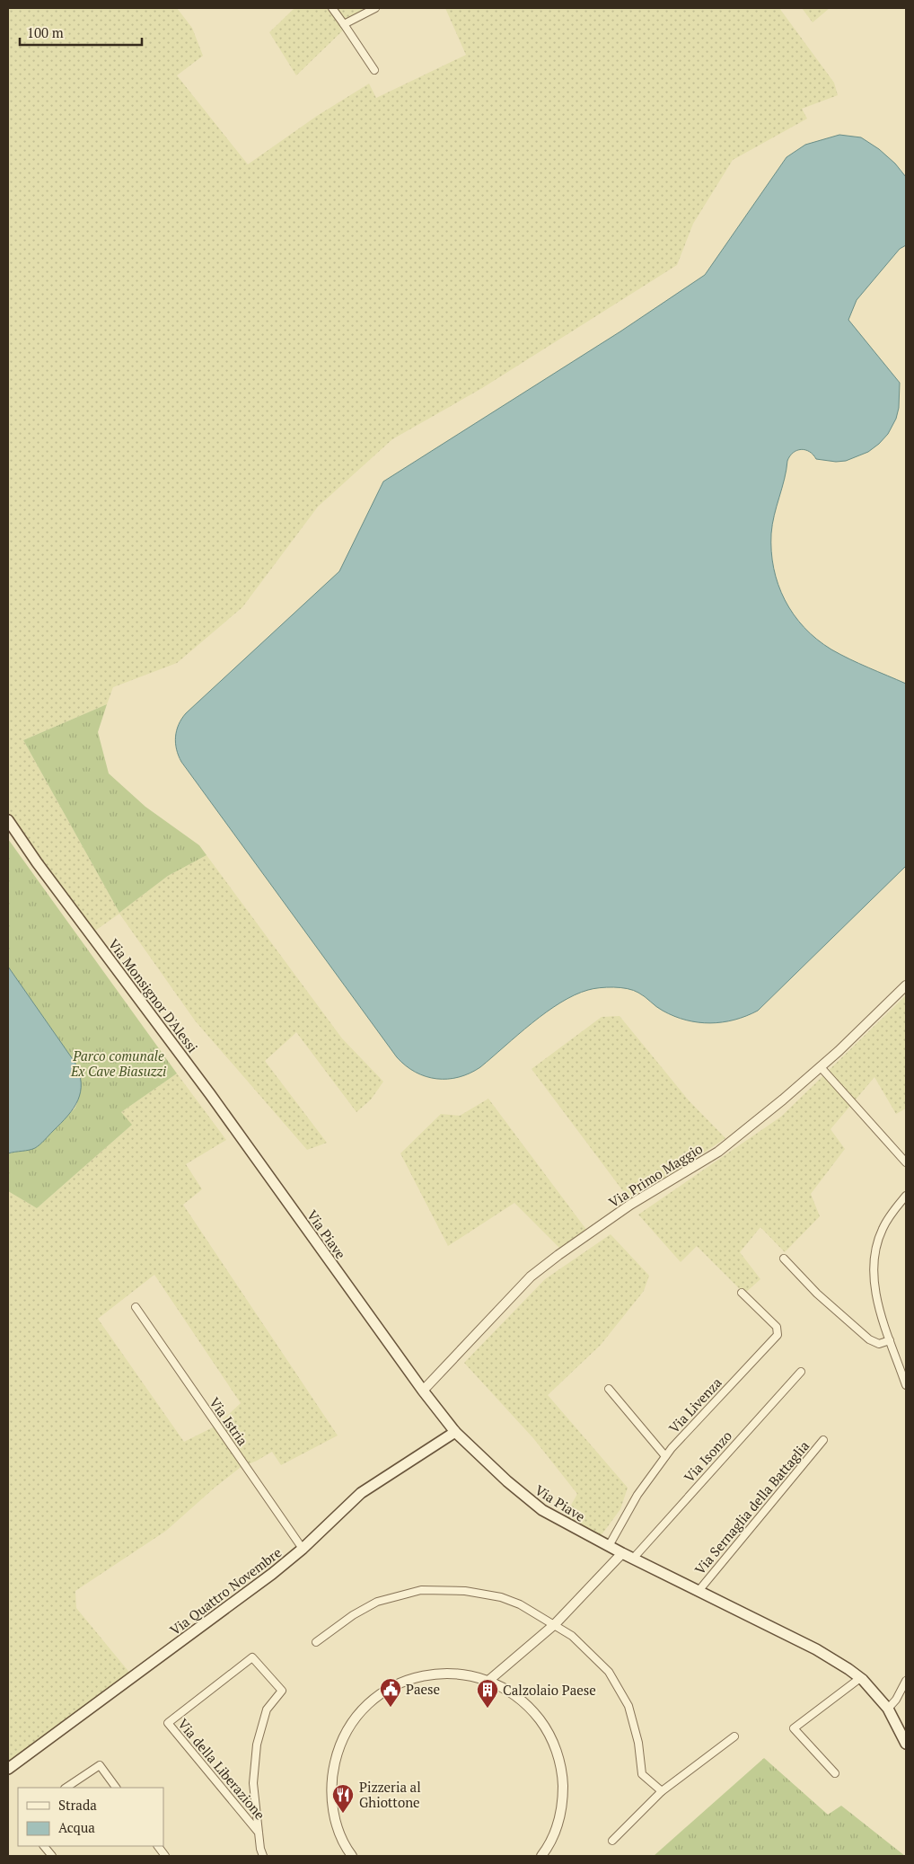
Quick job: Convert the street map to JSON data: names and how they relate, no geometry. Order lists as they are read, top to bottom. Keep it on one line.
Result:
{"streets":{"main road":["Via Monsignor D'Alessi","Via Piave","Via Quattro Novembre"],"street":["Via Primo Maggio","Via Livenza","Via Istria","Via Isonzo","Via Sernaglia della Battaglia","Via della Liberazione"]},"crossings":[["Via Monsignor D'Alessi","Via Piave"],["Via Primo Maggio","Via Piave"],["Via Piave","Via Livenza"],["Via Piave","Via Isonzo"],["Via Piave","Via Sernaglia della Battaglia"],["Via Piave","Via Quattro Novembre"],["Via Istria","Via Quattro Novembre"]],"parks":["Parco comunale Ex Cave Biasuzzi"],"places":{"public building":["Paese"],"building":["Calzolaio Paese"],"restaurant":["Pizzeria al Ghiottone"]},"legend":["Strada","Acqua"],"scale_bar":"100 m"}
